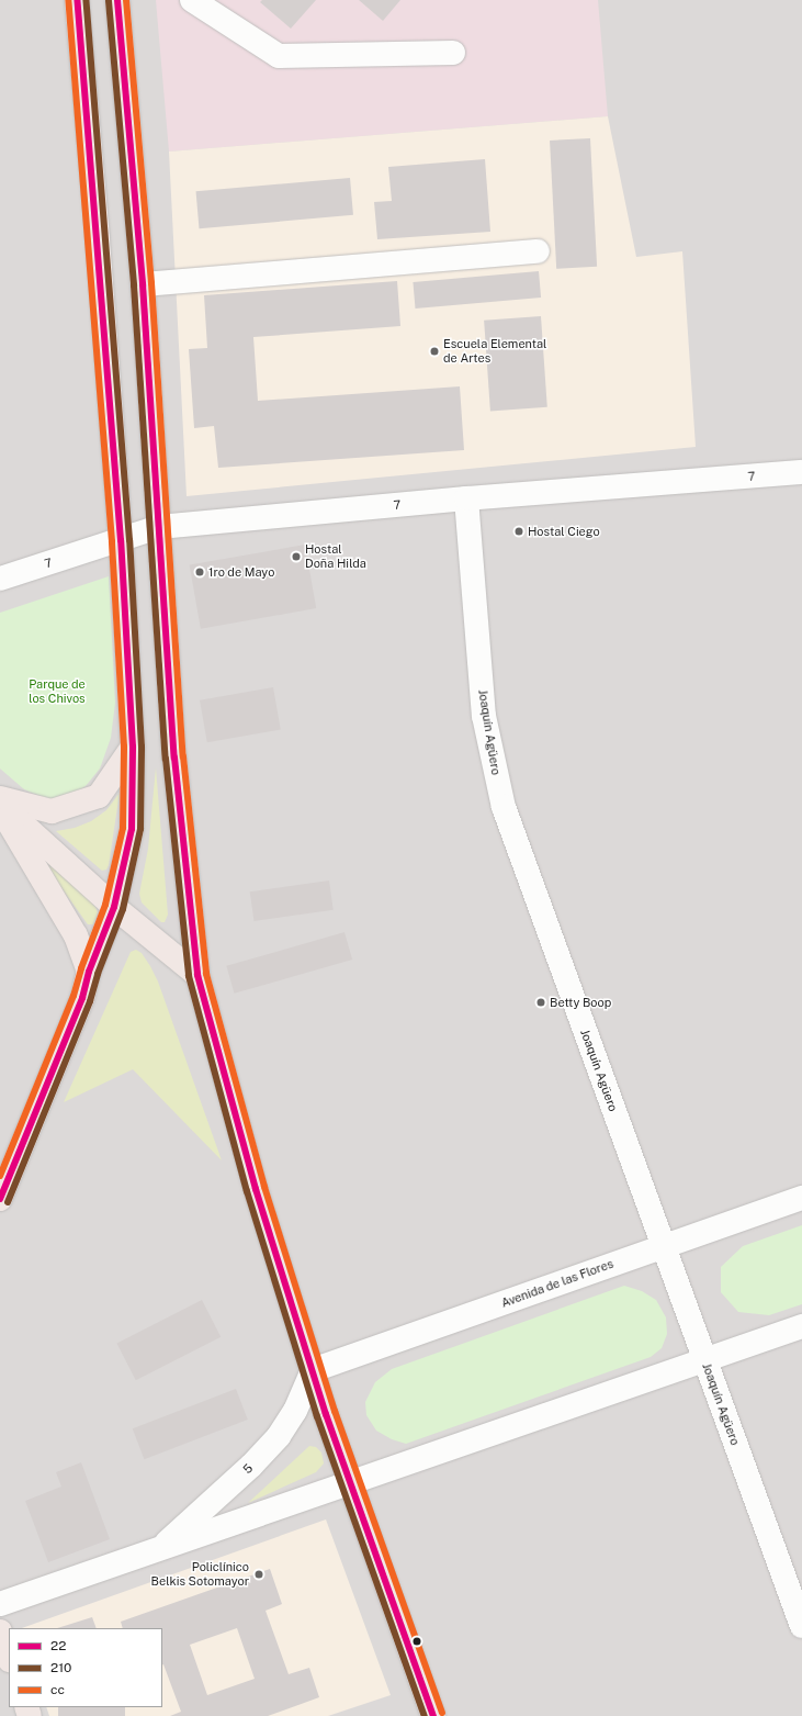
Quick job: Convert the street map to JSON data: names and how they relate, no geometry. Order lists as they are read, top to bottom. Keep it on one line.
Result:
{"streets":{"street":["7","Joaquín Agüero","Avenida de las Flores","5"]},"crossings":[["7","Joaquín Agüero"],["Joaquín Agüero","Avenida de las Flores"],["Avenida de las Flores","5"]],"parks":["Parque de los Chivos"],"places":["Escuela Elemental de Artes","Hostal Ciego","Hostal Doña Hilda","1ro de Mayo","Betty Boop","Policlínico Belkis Sotomayor"],"lines":["transit line 22","transit line 210","transit line cc"],"legend":["22","210","cc"]}
